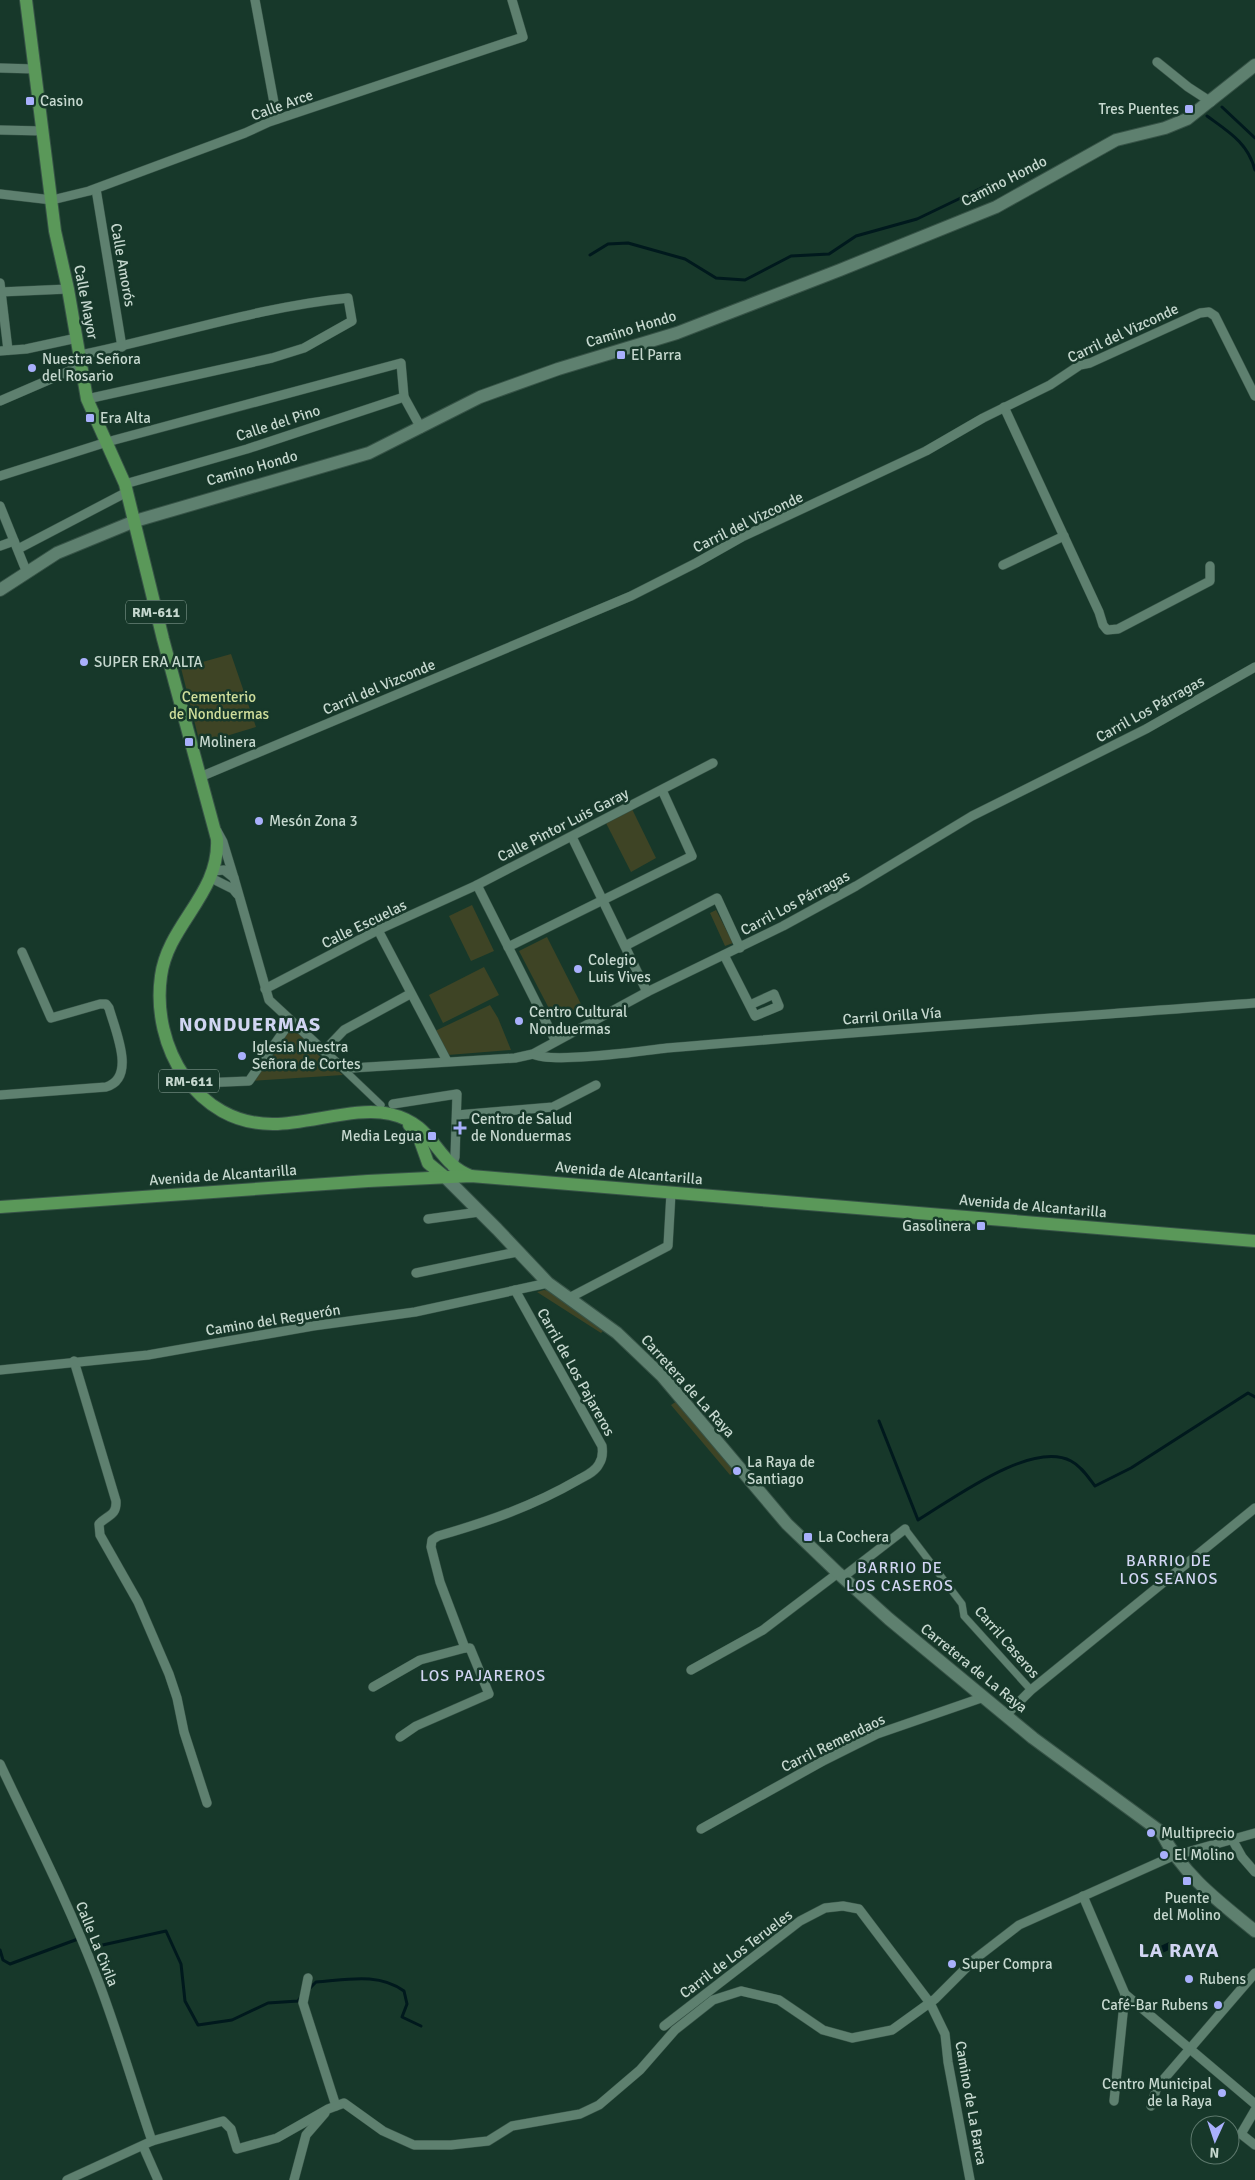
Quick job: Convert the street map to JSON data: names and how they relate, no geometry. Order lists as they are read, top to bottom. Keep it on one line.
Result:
{"streets":{"main road":["Camino Hondo","Calle Mayor","RM-611","Avenida de Alcantarilla","Carretera de La Raya"],"street":["Calle Arce","Calle Amorós","Carril del Vizconde","Calle del Pino","Carril Los Párragas","Calle Pintor Luis Garay","Calle Escuelas","Carril Orilla Vía","Camino del Reguerón","Carril de Los Pajareros","Carril Caseros","Carril Remendaos","Calle La Civila","Carril de Los Terueles","Camino de La Barca"]},"crossings":[["Calle Arce","Calle Amorós"],["Calle Arce","Calle Mayor"],["Calle Arce","RM-611"],["Camino Hondo","Calle Mayor"],["Camino Hondo","RM-611"],["Calle Mayor","Calle del Pino"],["Calle Mayor","RM-611"],["Carril del Vizconde","RM-611"],["Carril Los Párragas","Carril Orilla Vía"],["Calle Pintor Luis Garay","Calle Escuelas"],["Avenida de Alcantarilla","Carretera de La Raya"],["Camino del Reguerón","Carril de Los Pajareros"],["Camino del Reguerón","Carretera de La Raya"],["Carretera de La Raya","Carril Caseros"],["Carretera de La Raya","Carril Remendaos"],["Carril de Los Terueles","Camino de La Barca"]],"districts":["NONDUERMAS","BARRIO DE LOS SEANOS","BARRIO DE LOS CASEROS","LOS PAJAREROS","LA RAYA"],"parks":["Cementerio de Nonduermas"],"places":{"transit":["Casino","Tres Puentes","El Parra","Era Alta","Molinera","Media Legua","Gasolinera","La Cochera","Puente del Molino"],"other":["Nuestra Señora del Rosario","SUPER ERA ALTA","Mesón Zona 3","Colegio Luis Vives","Centro Cultural Nonduermas","Iglesia Nuestra Señora de Cortes","La Raya de Santiago","Multiprecio","El Molino","Super Compra","Rubens","Café-Bar Rubens","Centro Municipal de la Raya"],"health":["Centro de Salud de Nonduermas"]},"north":"bottom"}
